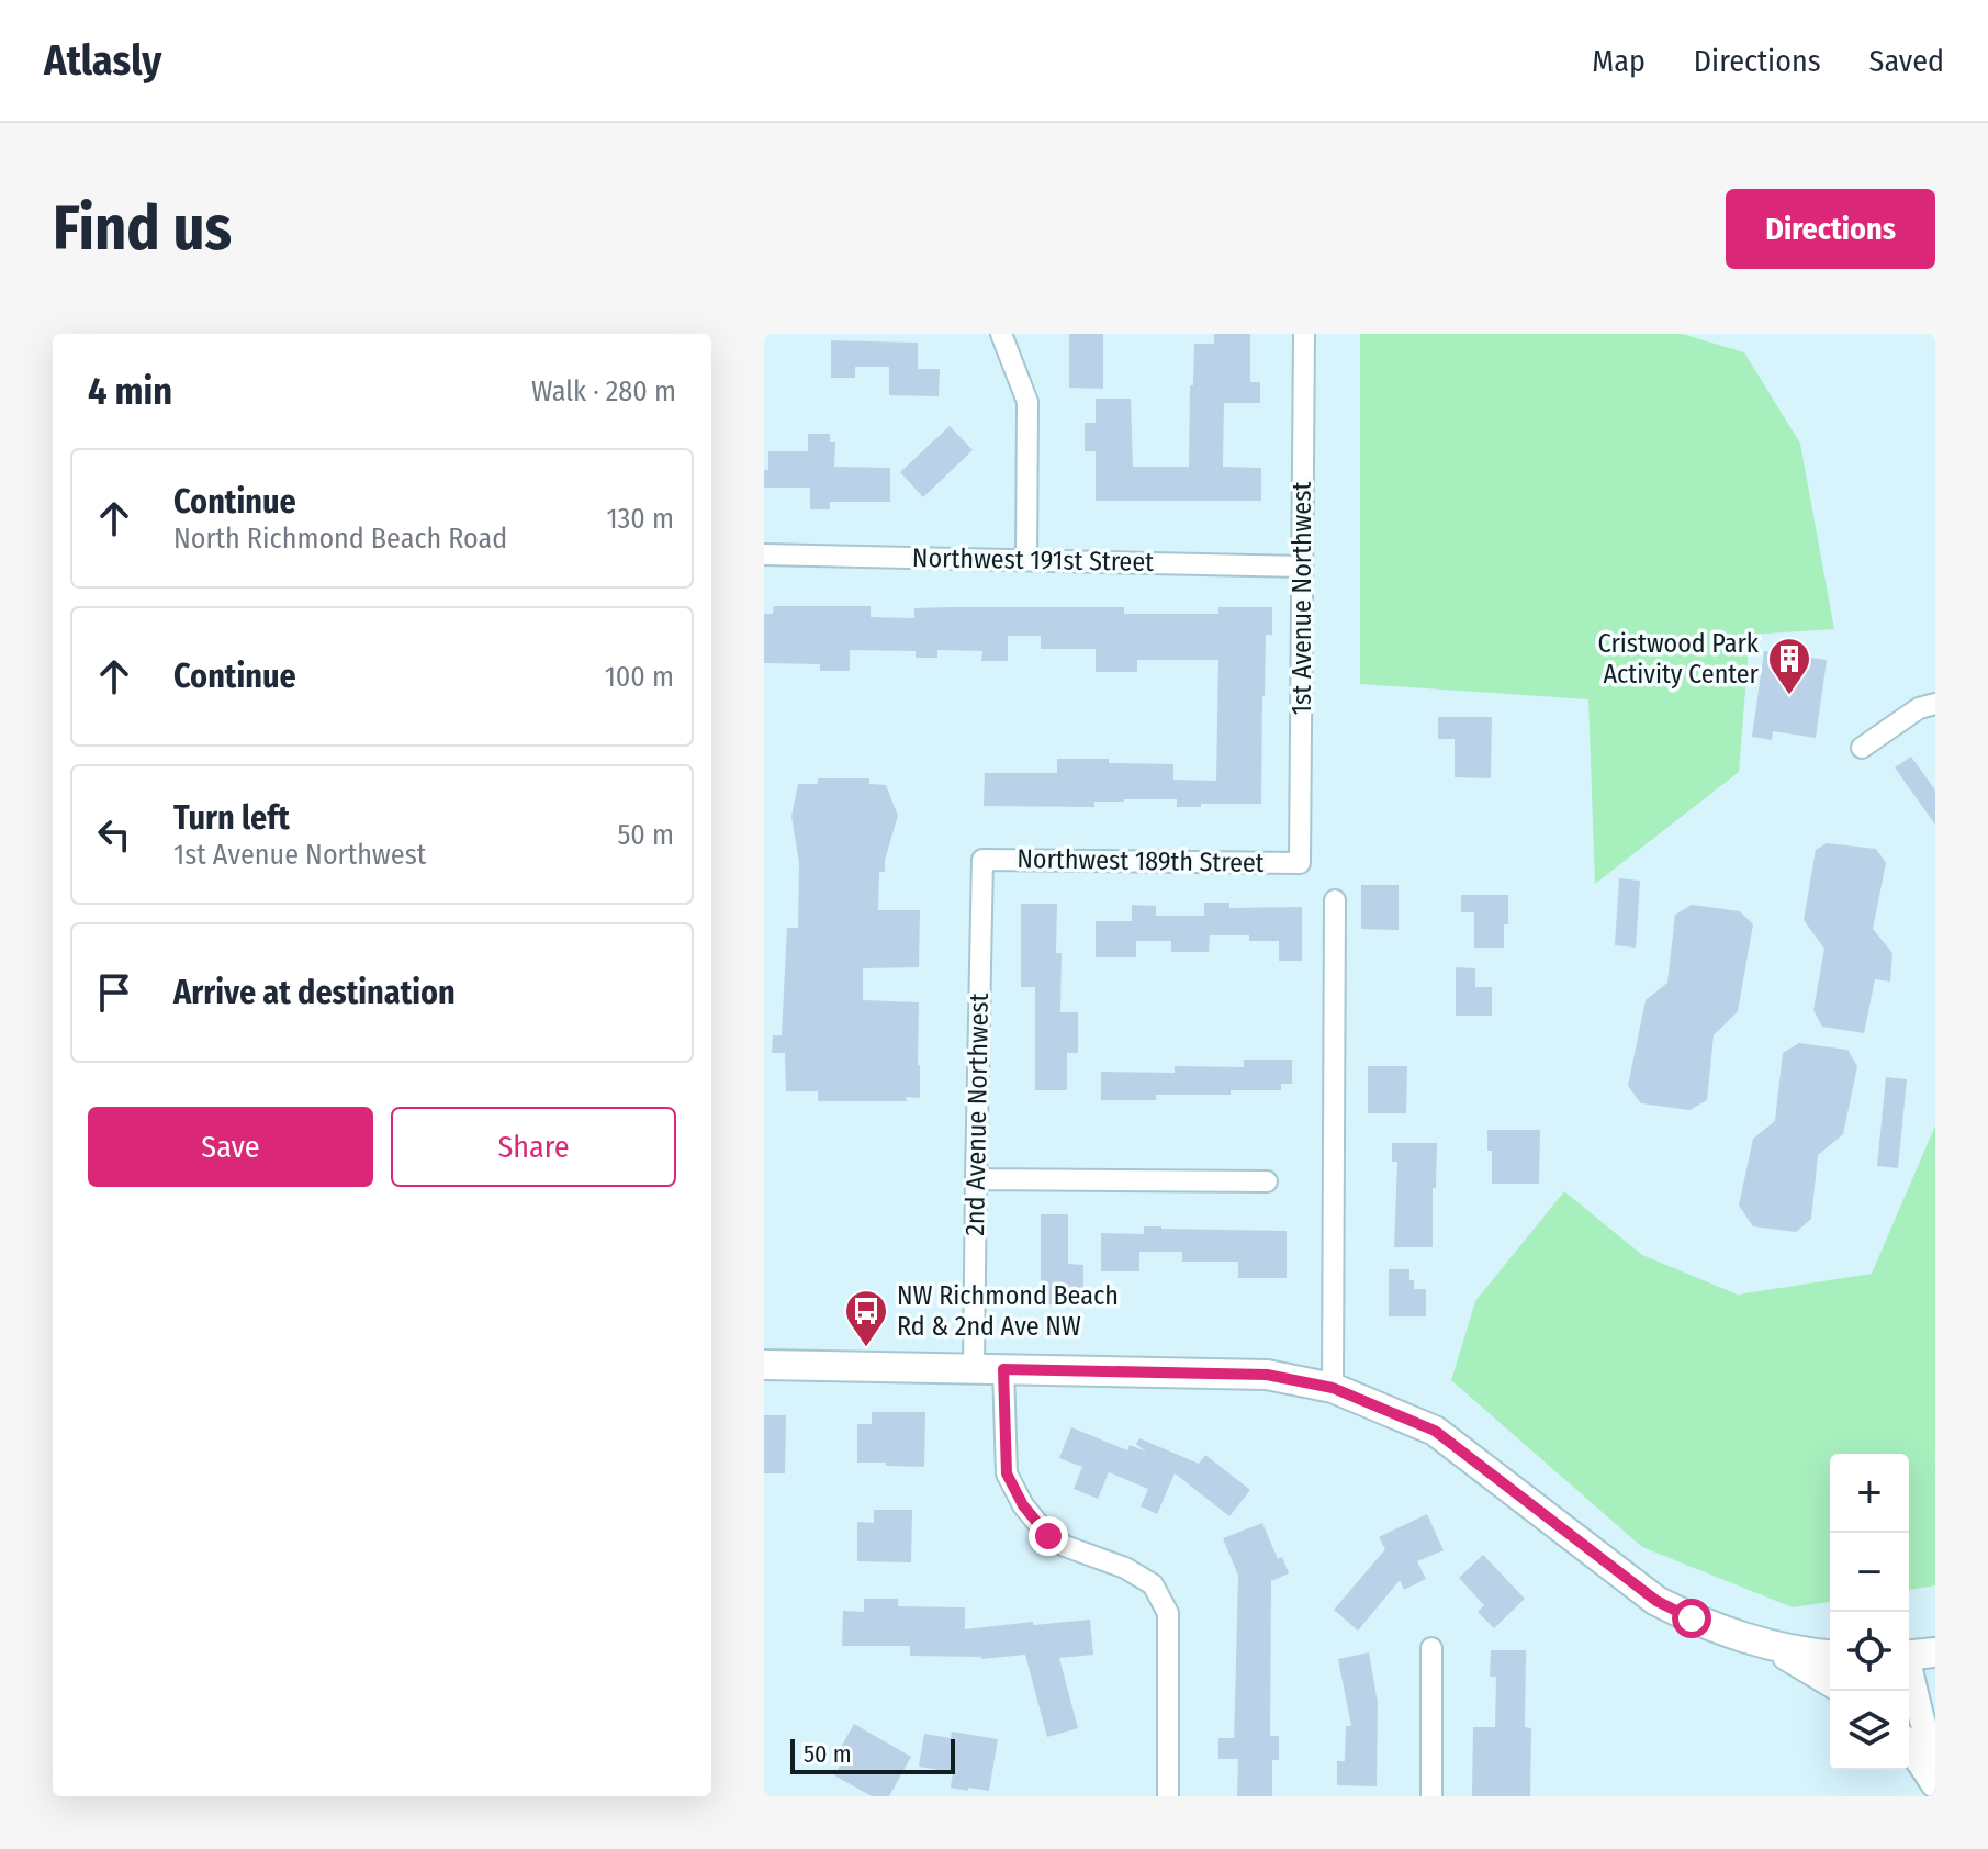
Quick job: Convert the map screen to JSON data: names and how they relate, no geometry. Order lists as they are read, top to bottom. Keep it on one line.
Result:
{"streets":{"street":["Northwest 191st Street","1st Avenue Northwest","Northwest 189th Street","2nd Avenue Northwest"]},"crossings":[["Northwest 191st Street","1st Avenue Northwest"],["1st Avenue Northwest","Northwest 189th Street"],["Northwest 189th Street","2nd Avenue Northwest"]],"places":{"building":["Cristwood Park Activity Center"],"bus stop":["NW Richmond Beach Rd & 2nd Ave NW"]},"scale_bar":"50 m","page":{"header":"Atlasly","nav":["Map","Directions","Saved"],"buttons":["Directions",["Save","Share"]],"title":"Find us","heading":["4 min","Walk · 280 m"],"list":[["Continue","North Richmond Beach Road","130 m"],["Continue","100 m"],["Turn left","1st Avenue Northwest","50 m"],"Arrive at destination"],"map_buttons":["+","−"],"scale":"50 m"}}
